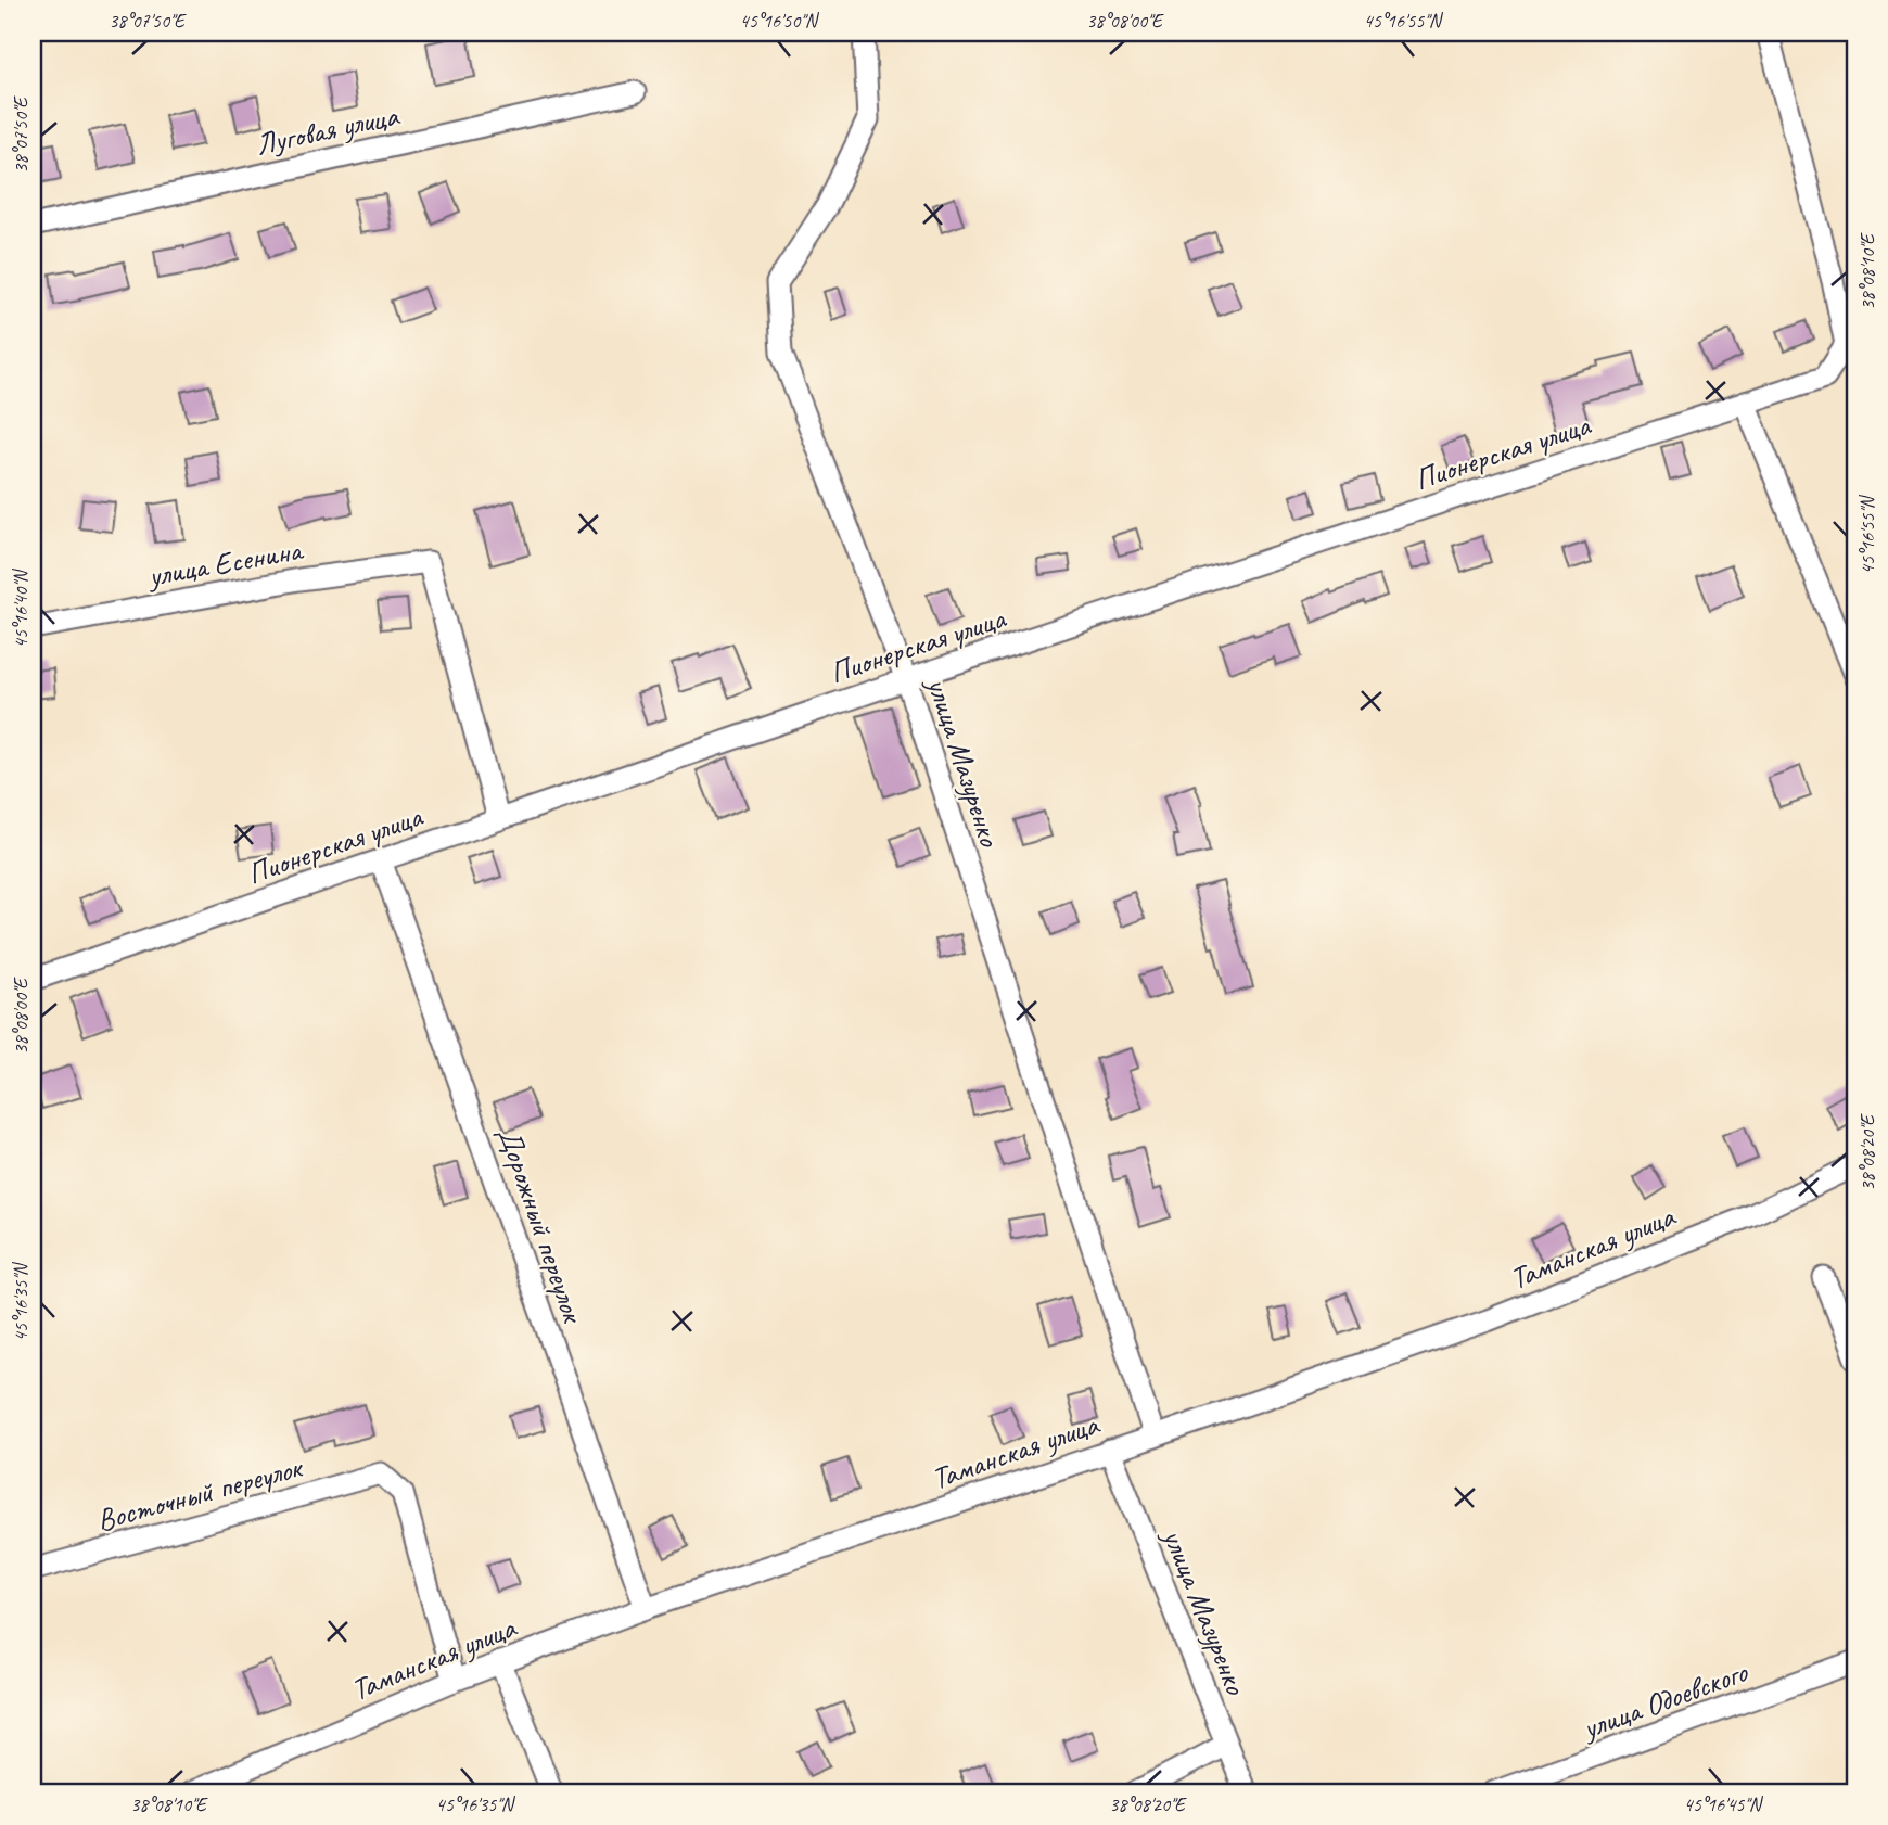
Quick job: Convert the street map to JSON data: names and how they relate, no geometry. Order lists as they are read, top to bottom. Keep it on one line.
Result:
{"streets":{"street":["Луговая улица","Пионерская улица","улица Есенина","улица Мазуренко","Дорожный переулок","Таманская улица","Восточный переулок","улица Одоевского"]},"crossings":[["Пионерская улица","улица Есенина"],["Пионерская улица","улица Мазуренко"],["Пионерская улица","Дорожный переулок"],["улица Мазуренко","Таманская улица"],["Дорожный переулок","Таманская улица"],["Таманская улица","Восточный переулок"]],"coordinates":["38°07'50\"E","45°16'50\"N","38°08'00\"E","45°16'55\"N","38°08'10\"E","45°16'40\"N","38°08'20\"E","45°16'35\"N","45°16'45\"N"]}
